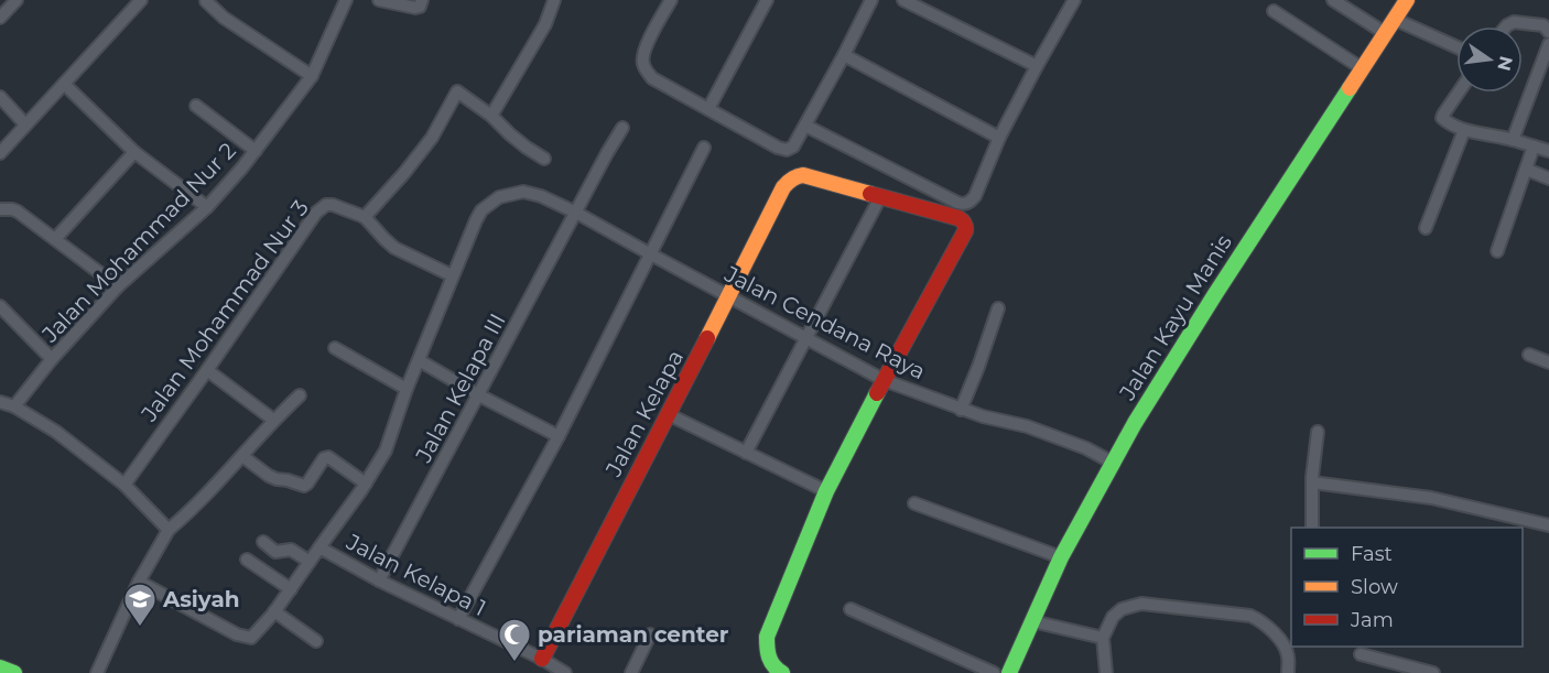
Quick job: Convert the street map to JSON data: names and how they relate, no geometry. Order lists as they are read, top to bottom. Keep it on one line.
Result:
{"streets":{"street":["Jalan Mohammad Nur 2","Jalan Mohammad Nur 3","Jalan Kayu Manis","Jalan Cendana Raya","Jalan Kelapa III","Jalan Kelapa","Jalan Kelapa 1"]},"crossings":[["Jalan Kayu Manis","Jalan Cendana Raya"],["Jalan Cendana Raya","Jalan Kelapa III"],["Jalan Cendana Raya","Jalan Kelapa"],["Jalan Kelapa III","Jalan Kelapa 1"],["Jalan Kelapa","Jalan Kelapa 1"]],"places":{"school or university":["Asiyah"],"mosque":["pariaman center"]},"legend":["Fast","Slow","Jam"],"north":"right"}
